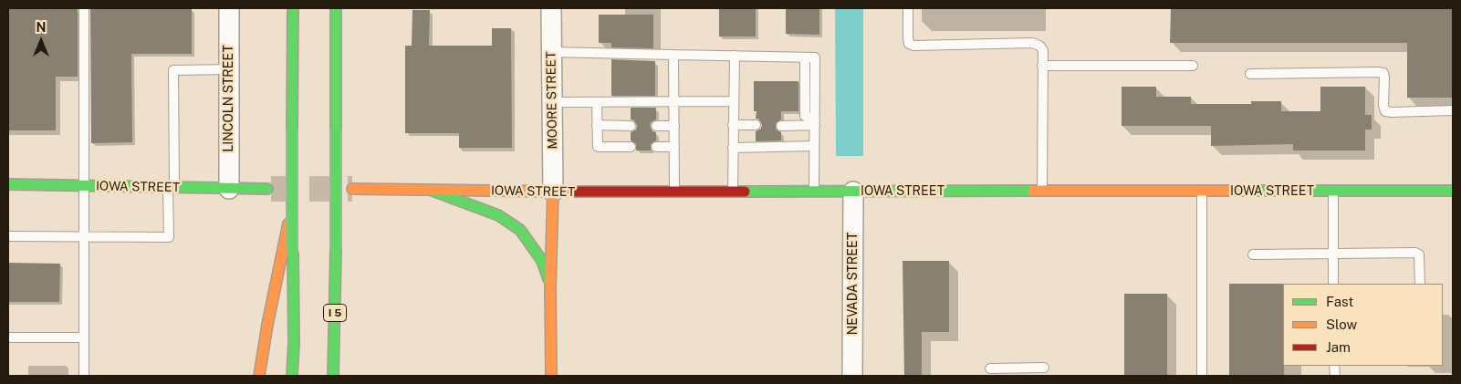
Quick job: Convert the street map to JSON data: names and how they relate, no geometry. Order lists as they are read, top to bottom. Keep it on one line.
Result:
{"streets":{"main road":["IOWA STREET","I 5"],"street":["LINCOLN STREET","MOORE STREET","NEVADA STREET"]},"crossings":[["LINCOLN STREET","IOWA STREET"],["MOORE STREET","IOWA STREET"],["IOWA STREET","NEVADA STREET"]],"legend":["Fast","Slow","Jam"],"north":"top"}
